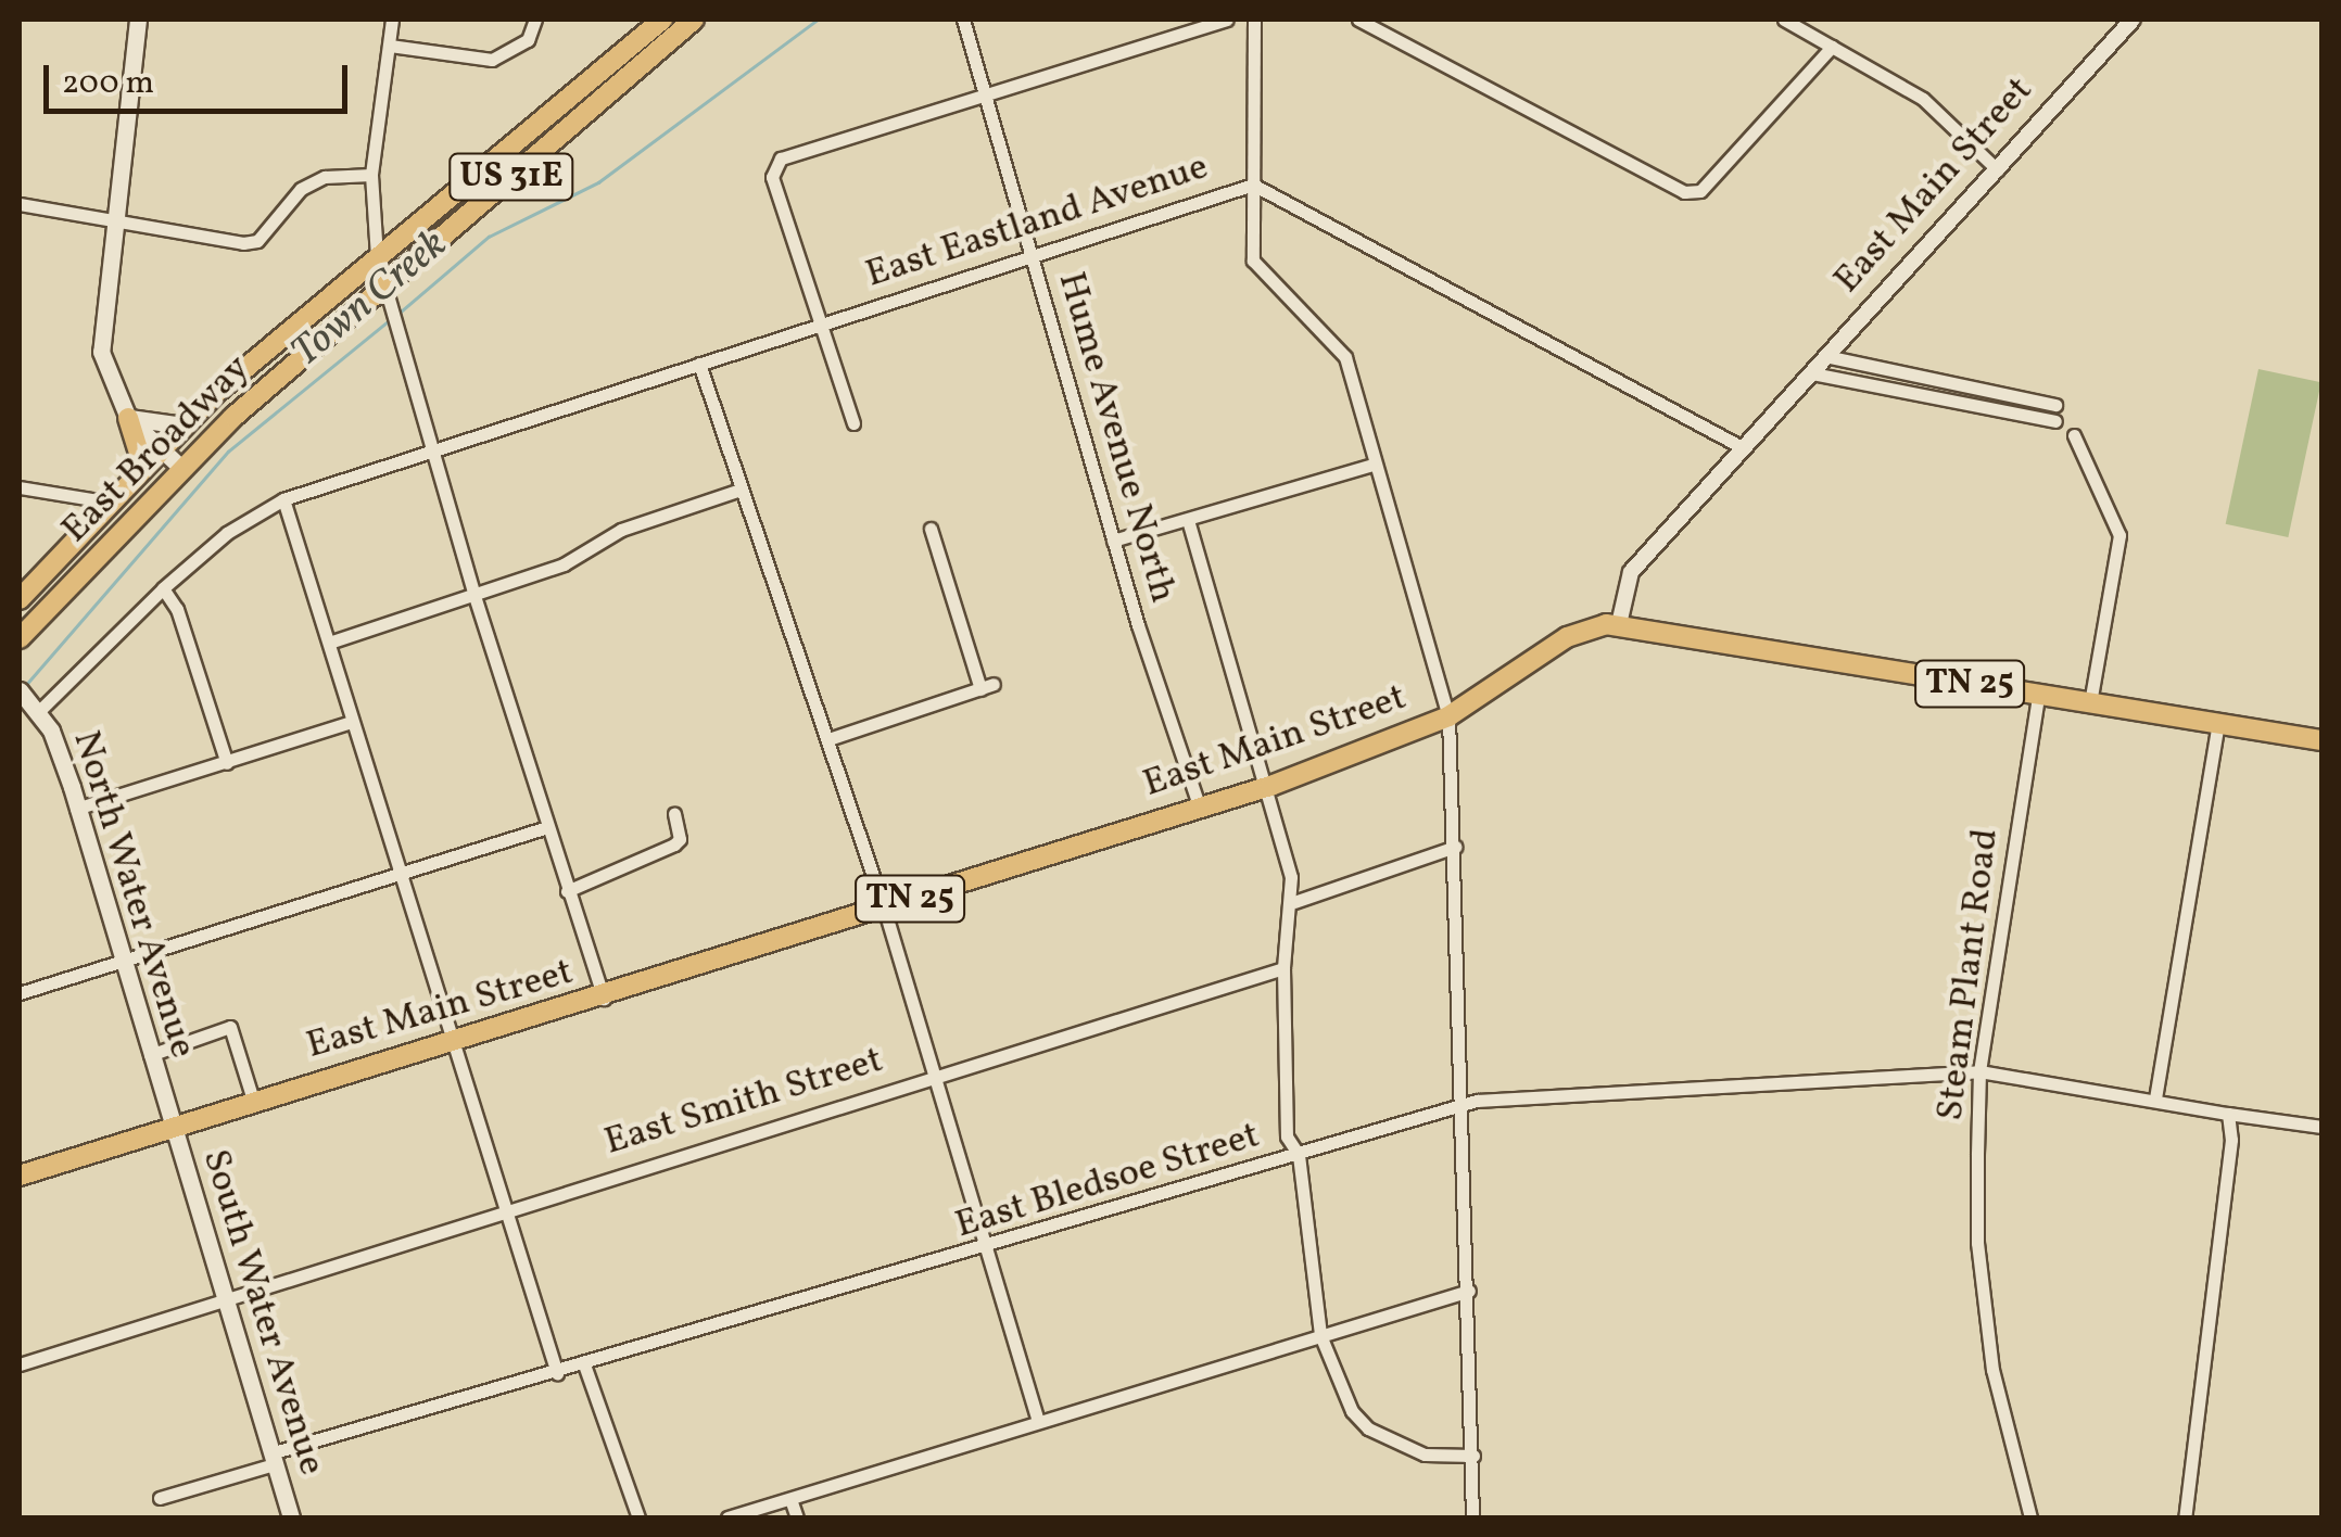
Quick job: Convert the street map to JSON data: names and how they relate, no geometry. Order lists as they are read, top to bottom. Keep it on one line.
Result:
{"streets":{"main road":["US 31E","East Main Street","East Broadway","TN 25","North Water Avenue","South Water Avenue"],"street":["East Eastland Avenue","Hume Avenue North","Steam Plant Road","East Smith Street","East Bledsoe Street"]},"crossings":[["East Main Street","East Eastland Avenue"],["East Main Street","Hume Avenue North"],["East Main Street","TN 25"],["East Main Street","North Water Avenue"],["East Main Street","South Water Avenue"],["East Eastland Avenue","Hume Avenue North"],["East Eastland Avenue","North Water Avenue"],["TN 25","North Water Avenue"],["TN 25","Steam Plant Road"],["TN 25","South Water Avenue"],["North Water Avenue","South Water Avenue"],["Steam Plant Road","East Bledsoe Street"],["East Smith Street","South Water Avenue"],["East Bledsoe Street","South Water Avenue"]],"water":["Town Creek"],"scale_bar":"200 m"}
